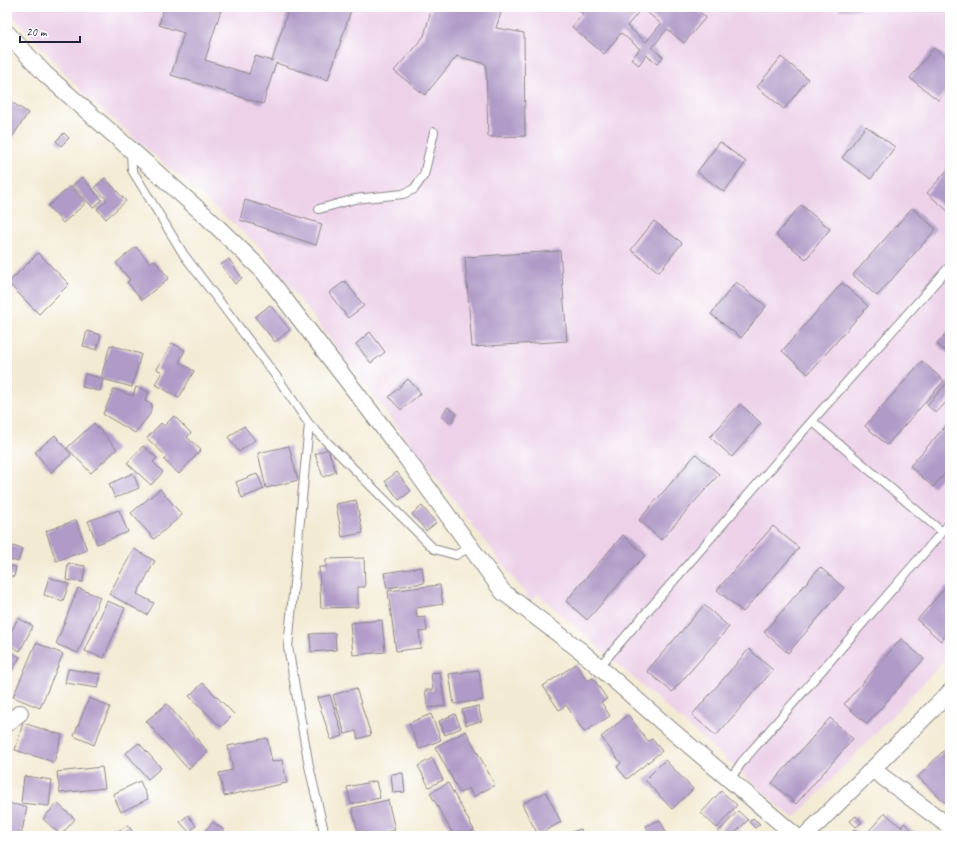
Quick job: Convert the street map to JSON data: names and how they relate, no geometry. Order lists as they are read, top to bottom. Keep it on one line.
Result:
{"scale_bar":"20 m"}
